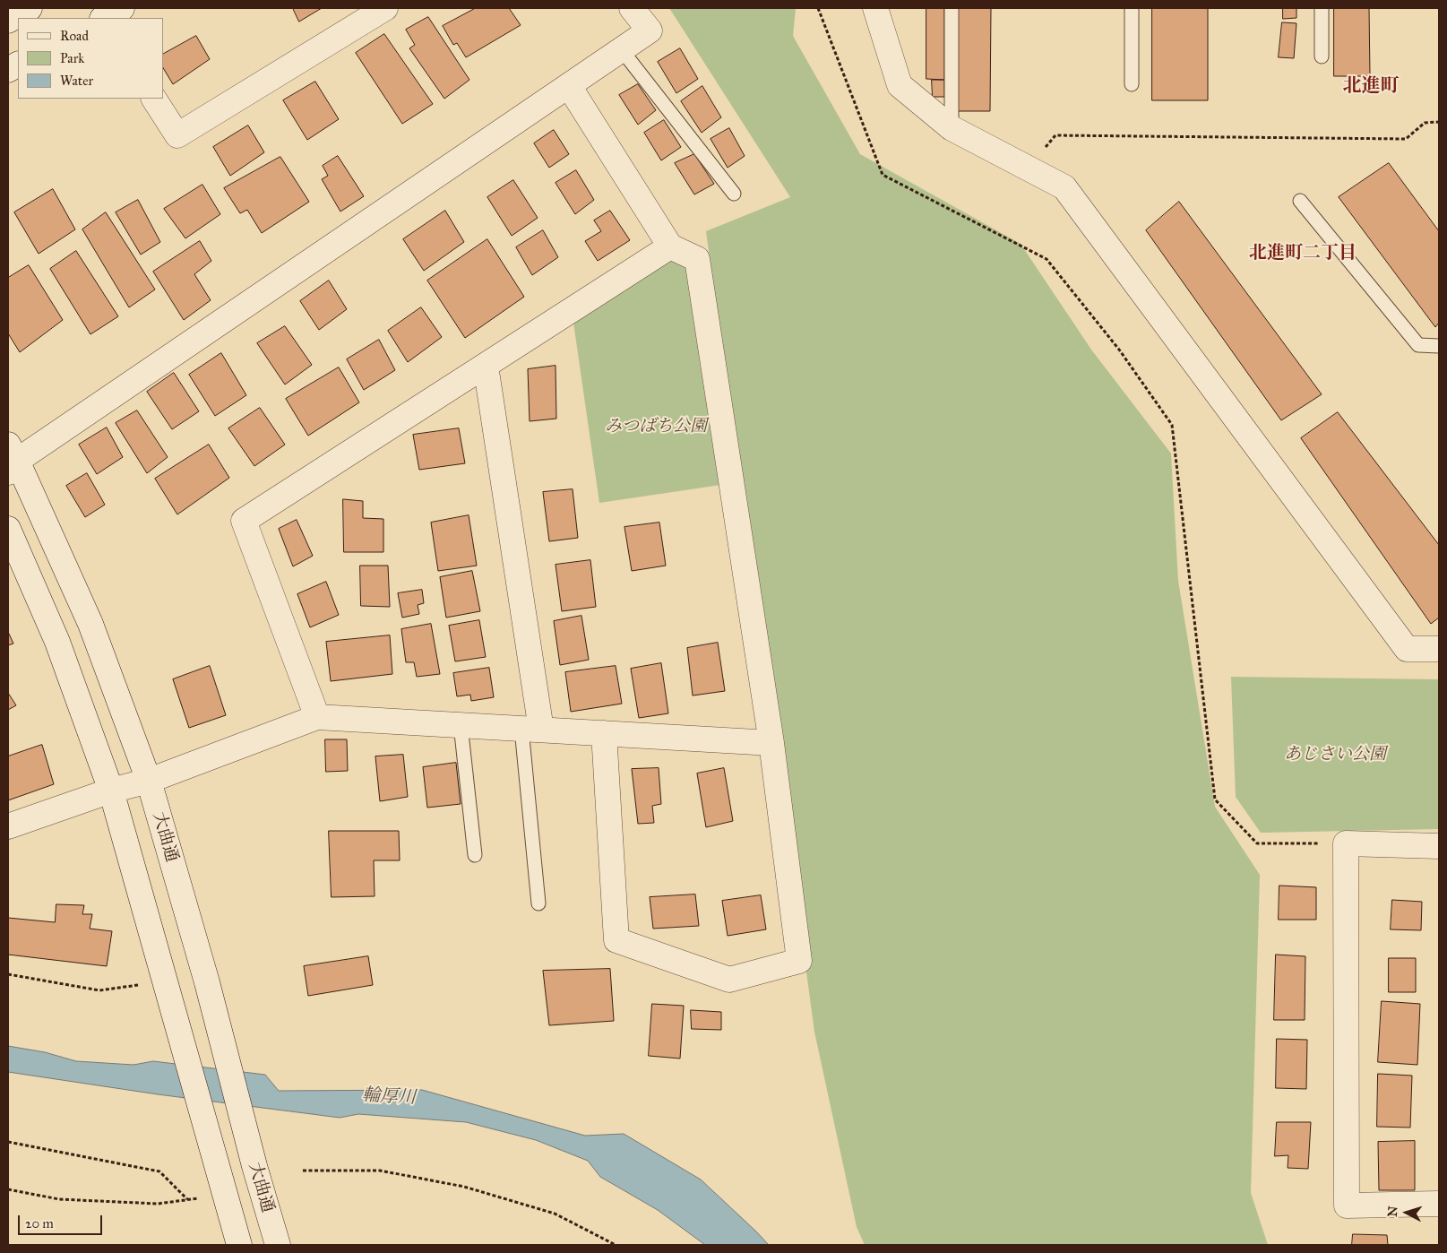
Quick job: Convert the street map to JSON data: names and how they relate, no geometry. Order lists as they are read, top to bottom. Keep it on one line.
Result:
{"streets":{"street":["大曲通"]},"districts":["北進町","北進町二丁目"],"water":["輪厚川"],"parks":["みつばち公園","あじさい公園"],"legend":["Road","Park","Water"],"scale_bar":"20 m","north":"left"}
